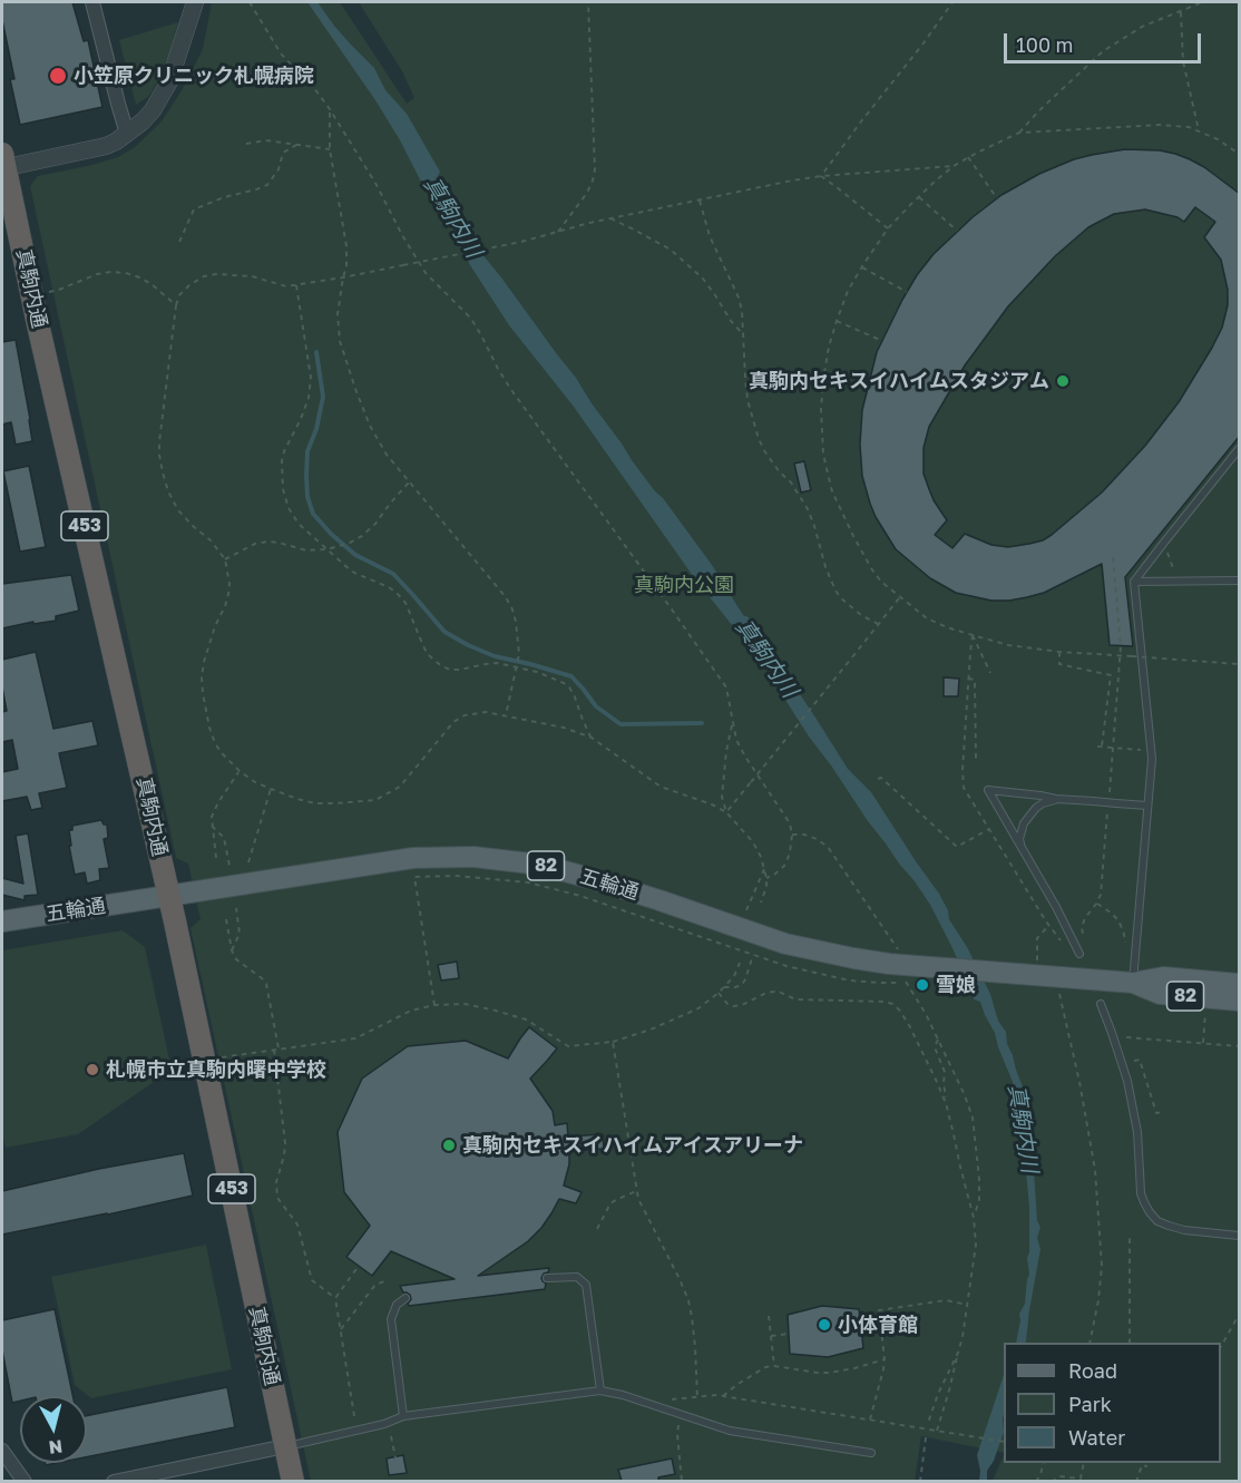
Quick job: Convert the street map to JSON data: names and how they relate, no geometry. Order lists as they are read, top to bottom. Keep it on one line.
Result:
{"streets":{"highway":["真駒内通","453"],"main road":["82","五輪通"]},"crossings":[["真駒内通","五輪通"]],"water":["真駒内川"],"parks":["真駒内公園"],"places":["小笠原クリニック札幌病院","真駒内セキスイハイムスタジアム","雪娘","札幌市立真駒内曙中学校","真駒内セキスイハイムアイスアリーナ","小体育館"],"legend":["Road","Park","Water"],"scale_bar":"100 m","north":"bottom"}
